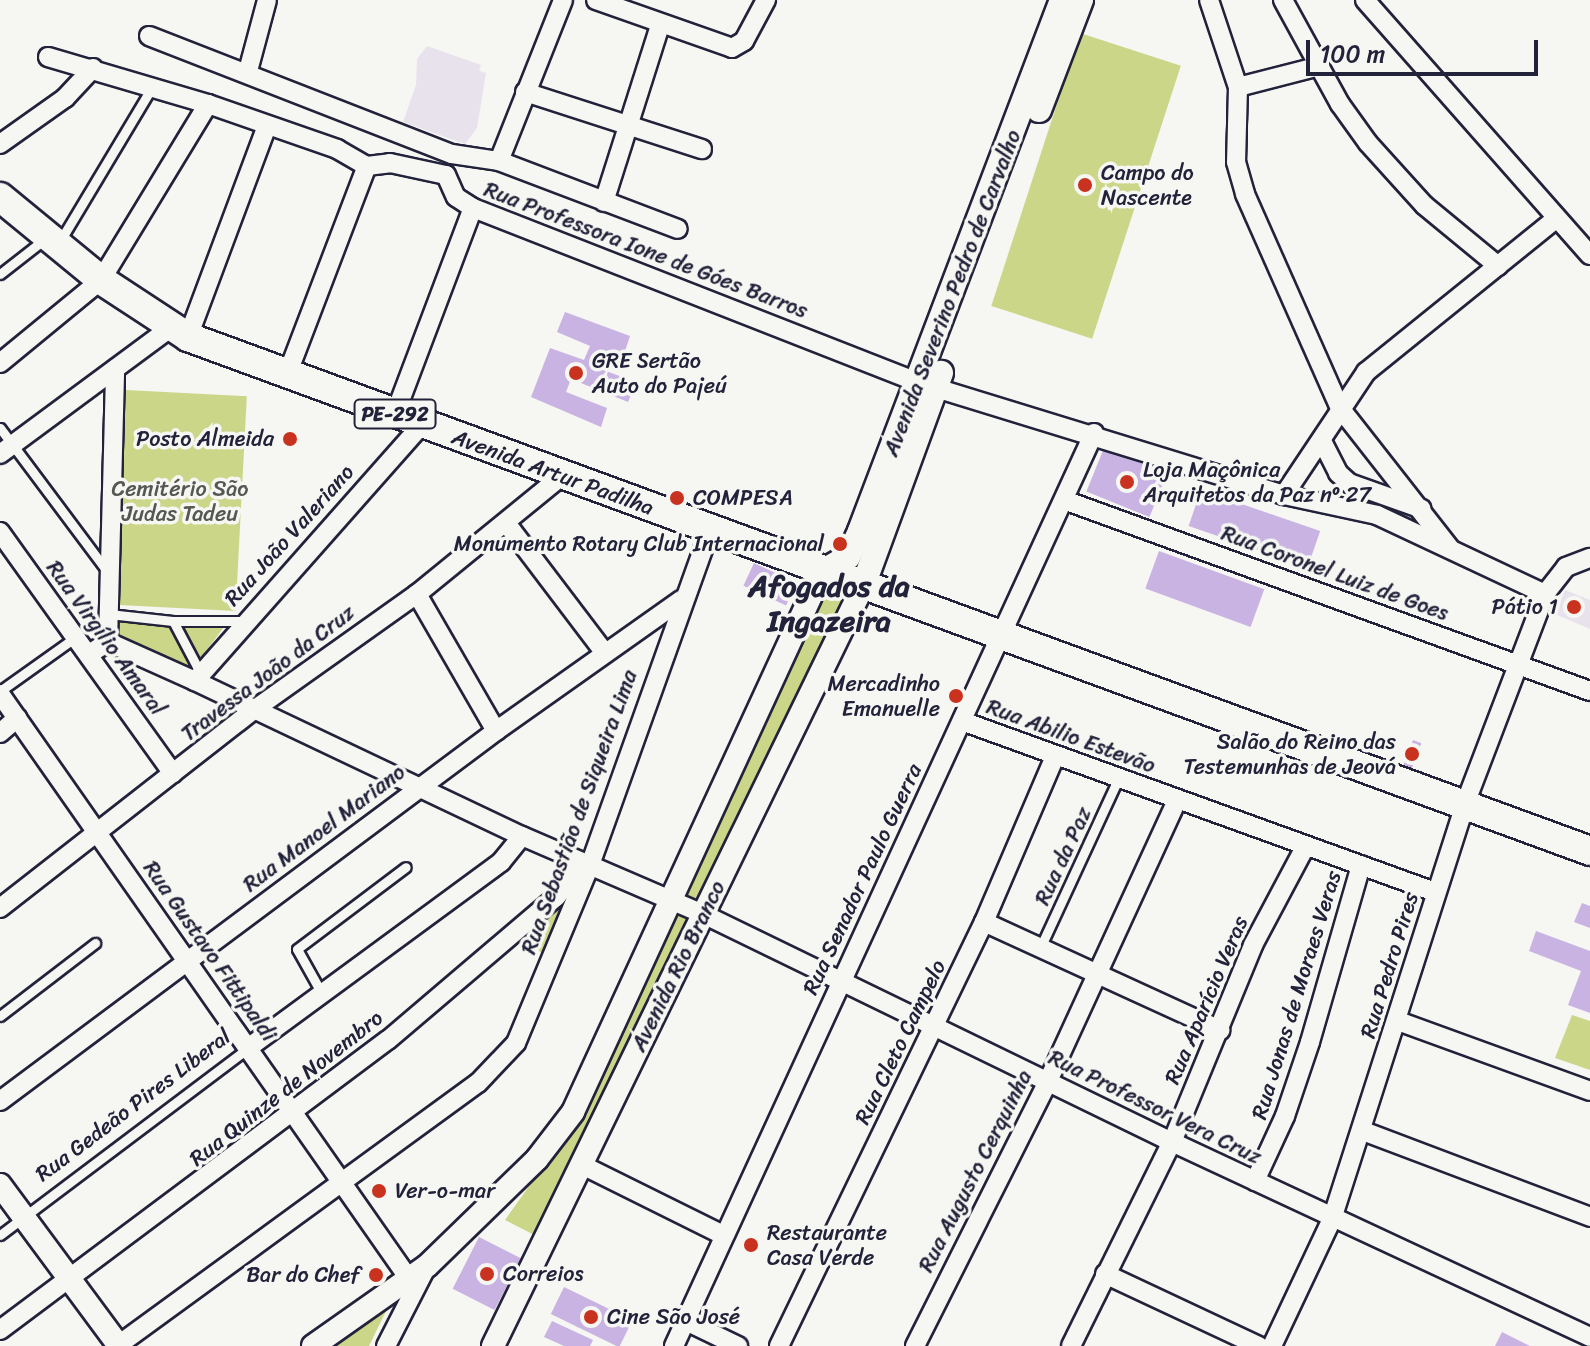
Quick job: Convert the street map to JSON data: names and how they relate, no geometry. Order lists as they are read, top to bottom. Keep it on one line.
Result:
{"streets":{"main road":["Avenida Severino Pedro de Carvalho","PE-292","Avenida Artur Padilha"],"street":["Rua Professora Ione de Góes Barros","Rua João Valeriano","Rua Coronel Luiz de Goes","Rua Virgílio Amaral","Travessa João da Cruz","Rua Abilio Estevão","Rua Sebastião de Siqueira Lima","Rua Manoel Mariano","Rua Senador Paulo Guerra","Rua Gustavo Fittipaldi","Rua Pedro Pires","Avenida Rio Branco","Rua Jonas de Moraes Veras","Rua Aparício Veras","Rua Cleto Campelo","Rua Quinze de Novembro","Rua Gedeão Pires Liberal","Rua Professor Vera Cruz","Rua Augusto Cerquinha"],"lane":["Rua da Paz"]},"crossings":[["Rua Professora Ione de Góes Barros","Avenida Severino Pedro de Carvalho"],["Rua Professora Ione de Góes Barros","Rua Senador Paulo Guerra"],["Rua Professora Ione de Góes Barros","Rua Pedro Pires"],["Avenida Severino Pedro de Carvalho","Avenida Artur Padilha"],["Avenida Severino Pedro de Carvalho","Avenida Rio Branco"],["Avenida Artur Padilha","Rua João Valeriano"],["Avenida Artur Padilha","Travessa João da Cruz"],["Avenida Artur Padilha","Rua Sebastião de Siqueira Lima"],["Avenida Artur Padilha","Rua Senador Paulo Guerra"],["Avenida Artur Padilha","Rua Pedro Pires"],["Avenida Artur Padilha","Avenida Rio Branco"],["Rua João Valeriano","Rua Professor Vera Cruz"],["Rua Coronel Luiz de Goes","Rua Senador Paulo Guerra"],["Rua Coronel Luiz de Goes","Rua Pedro Pires"],["Rua Virgílio Amaral","Travessa João da Cruz"],["Travessa João da Cruz","Rua Gustavo Fittipaldi"],["Travessa João da Cruz","Rua Professor Vera Cruz"],["Rua Abilio Estevão","Rua da Paz"],["Rua Abilio Estevão","Rua Senador Paulo Guerra"],["Rua Abilio Estevão","Rua Pedro Pires"],["Rua Abilio Estevão","Rua Jonas de Moraes Veras"],["Rua Abilio Estevão","Rua Aparício Veras"],["Rua Abilio Estevão","Rua Cleto Campelo"],["Rua Abilio Estevão","Rua Augusto Cerquinha"],["Rua Sebastião de Siqueira Lima","Rua Manoel Mariano"],["Rua Sebastião de Siqueira Lima","Rua Gustavo Fittipaldi"],["Rua Sebastião de Siqueira Lima","Rua Quinze de Novembro"],["Rua Sebastião de Siqueira Lima","Rua Professor Vera Cruz"],["Rua Manoel Mariano","Rua Gustavo Fittipaldi"],["Rua Manoel Mariano","Rua Professor Vera Cruz"],["Rua Senador Paulo Guerra","Rua Professor Vera Cruz"],["Rua Gustavo Fittipaldi","Avenida Rio Branco"],["Rua Gustavo Fittipaldi","Rua Quinze de Novembro"],["Rua Gustavo Fittipaldi","Rua Gedeão Pires Liberal"],["Rua Pedro Pires","Rua Professor Vera Cruz"],["Avenida Rio Branco","Rua Professor Vera Cruz"],["Rua Jonas de Moraes Veras","Rua Professor Vera Cruz"],["Rua Aparício Veras","Rua Professor Vera Cruz"],["Rua Cleto Campelo","Rua Professor Vera Cruz"],["Rua Quinze de Novembro","Rua Professor Vera Cruz"],["Rua Gedeão Pires Liberal","Rua Professor Vera Cruz"],["Rua Professor Vera Cruz","Rua Augusto Cerquinha"]],"districts":["Afogados da Ingazeira"],"parks":["Cemitério São Judas Tadeu"],"places":["Campo do Nascente","GRE Sertão Auto do Pajeú","Posto Almeida","Loja Maçônica Arquitetos da Paz nº 27","COMPESA","Monumento Rotary Club Internacional","Pátio 1","Mercadinho Emanuelle","Salão do Reino das Testemunhas de Jeová","Ver-o-mar","Restaurante Casa Verde","Correios","Bar do Chef","Cine São José"],"scale_bar":"100 m"}
